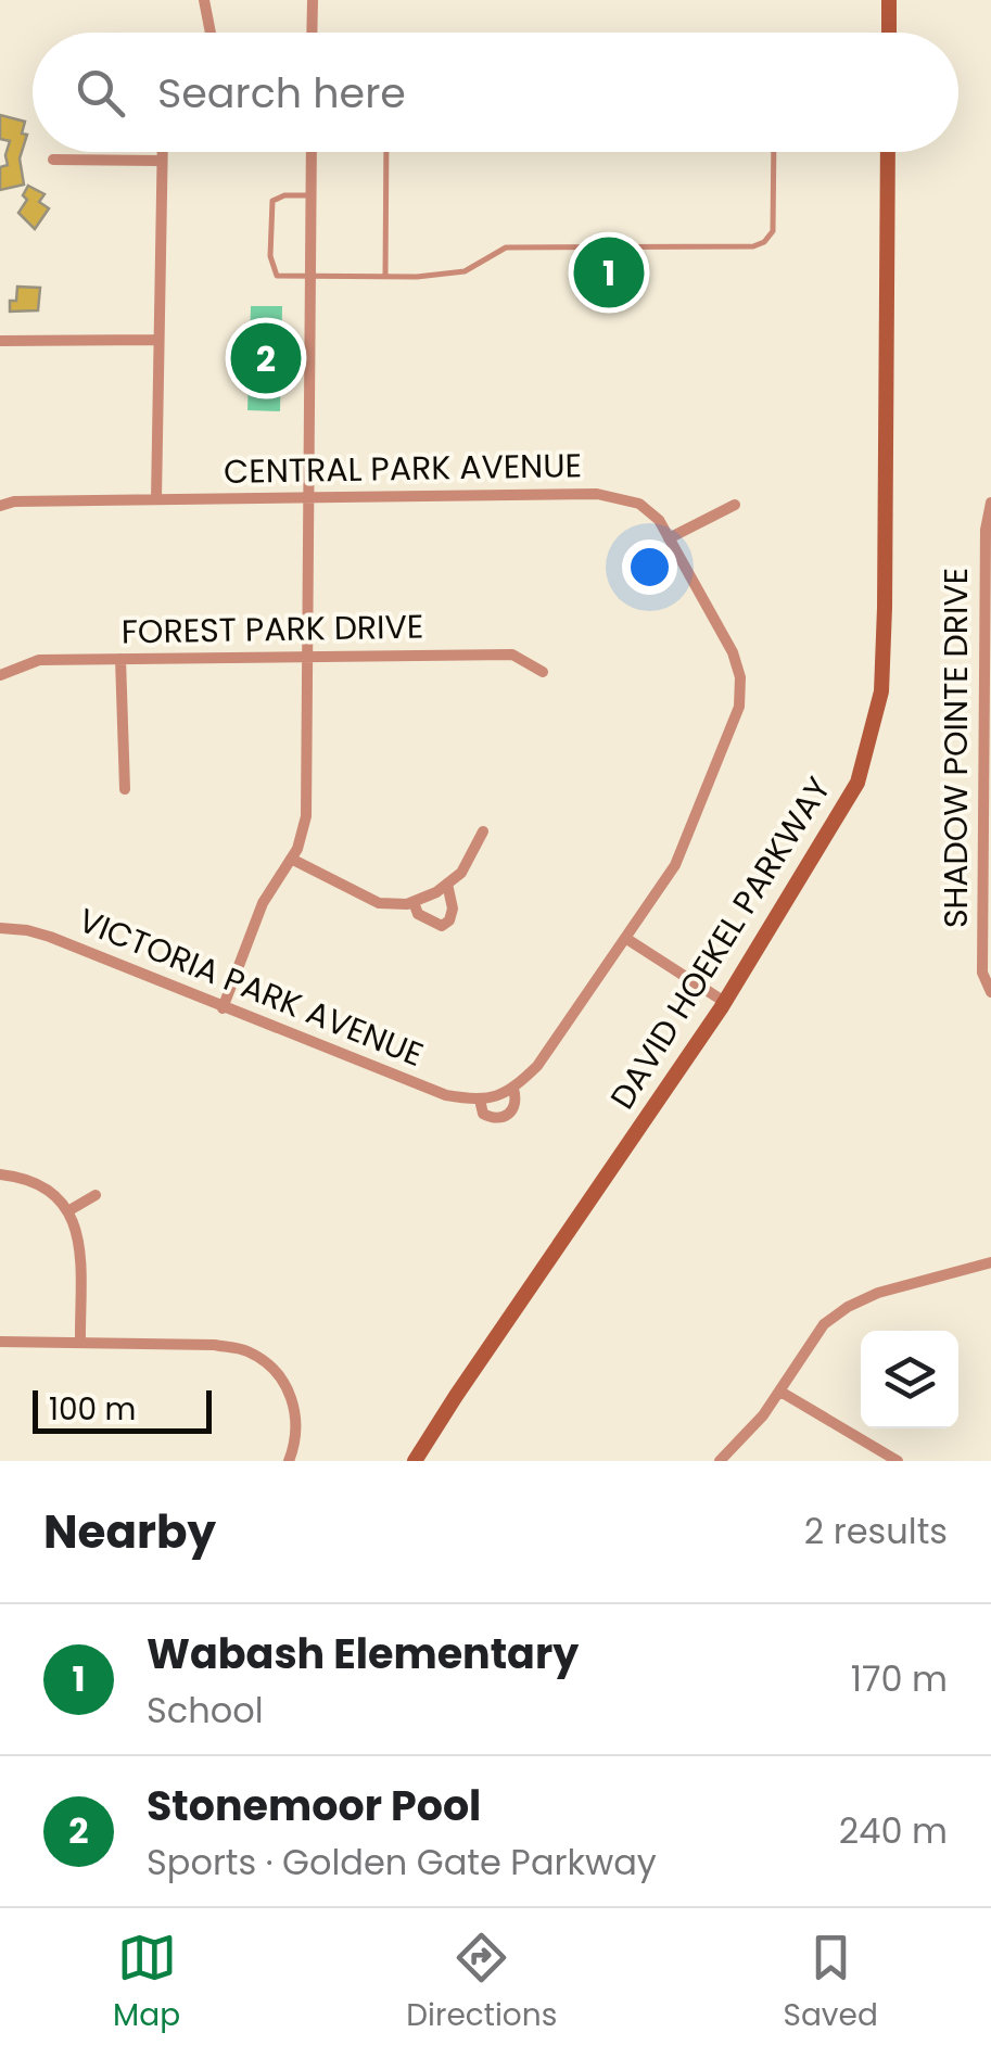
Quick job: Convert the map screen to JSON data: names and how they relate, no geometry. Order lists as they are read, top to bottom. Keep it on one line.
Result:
{"streets":{"main road":["DAVID HOEKEL PARKWAY"],"street":["CENTRAL PARK AVENUE","FOREST PARK DRIVE","SHADOW POINTE DRIVE","VICTORIA PARK AVENUE"]},"crossings":[["CENTRAL PARK AVENUE","VICTORIA PARK AVENUE"]],"scale_bar":"100 m","page":{"search":"Search here","pins":["1","2"],"scale":"100 m","heading":["Nearby","2 results"],"list":[{"mark":"1","name":"Wabash Elementary","note":"School","value":"170 m"},{"mark":"2","name":"Stonemoor Pool","note":"Sports · Golden Gate Parkway","value":"240 m"}],"nav":["Map","Directions","Saved"]}}
